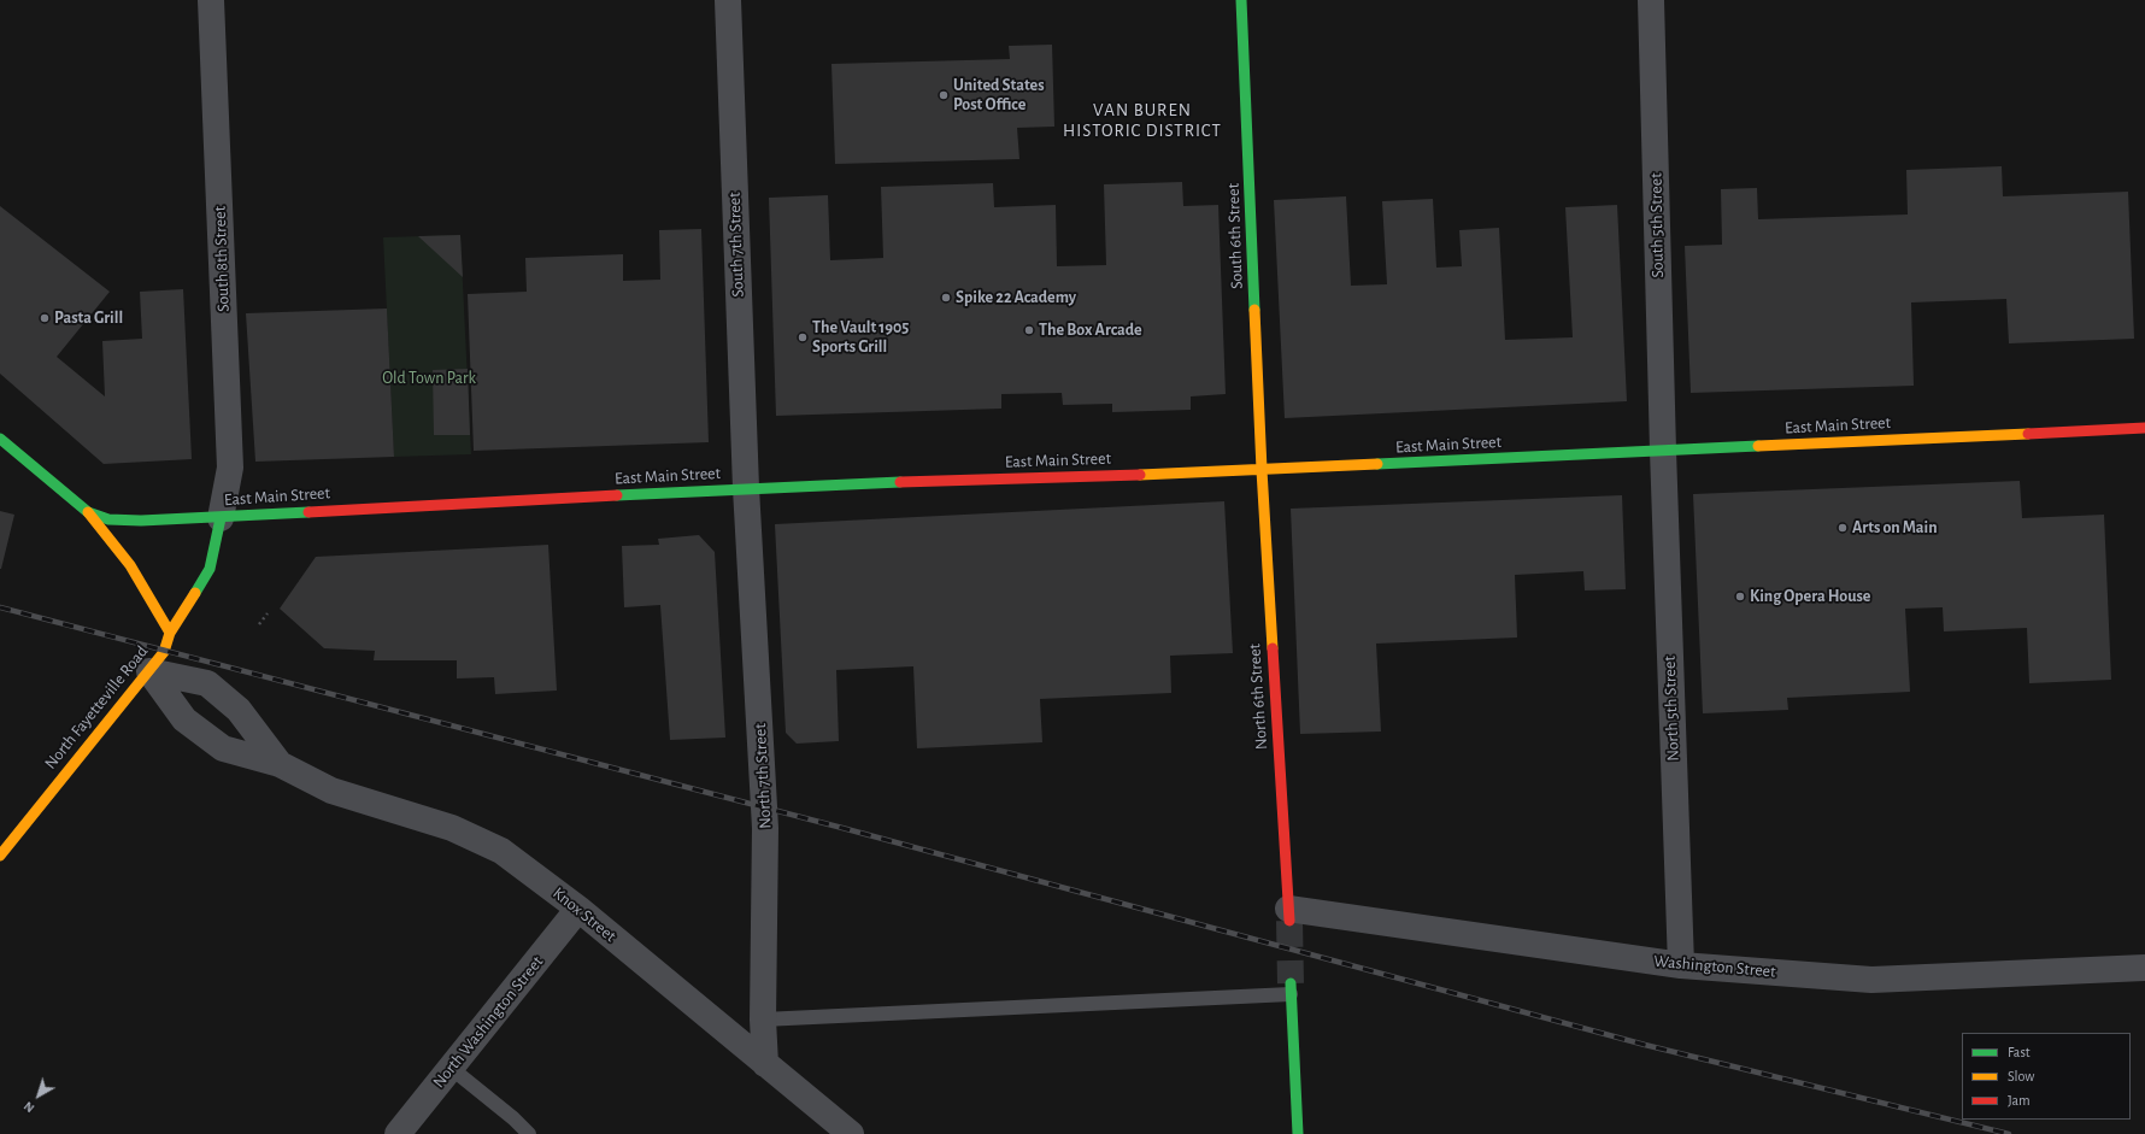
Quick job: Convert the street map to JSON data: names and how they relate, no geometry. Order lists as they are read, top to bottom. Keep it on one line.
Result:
{"streets":{"street":["South 5th Street","South 6th Street","South 7th Street","South 8th Street","East Main Street","North 6th Street","North Fayetteville Road","North 5th Street","North 7th Street","Knox Street","Washington Street","North Washington Street"]},"crossings":[["South 5th Street","East Main Street"],["South 5th Street","North 5th Street"],["South 6th Street","East Main Street"],["South 6th Street","North 6th Street"],["South 7th Street","East Main Street"],["South 7th Street","North 7th Street"],["South 8th Street","East Main Street"],["South 8th Street","North Fayetteville Road"],["East Main Street","North 6th Street"],["East Main Street","North Fayetteville Road"],["East Main Street","North 5th Street"],["East Main Street","North 7th Street"],["North 6th Street","Washington Street"],["North Fayetteville Road","Knox Street"],["North 5th Street","Washington Street"],["North 7th Street","Knox Street"],["Knox Street","North Washington Street"]],"districts":["VAN BUREN HISTORIC DISTRICT"],"parks":["Old Town Park"],"places":["United States Post Office","Spike 22 Academy","Pasta Grill","The Box Arcade","The Vault 1905 Sports Grill","Arts on Main","King Opera House"],"legend":["Fast","Slow","Jam"],"north":"bottom left"}
